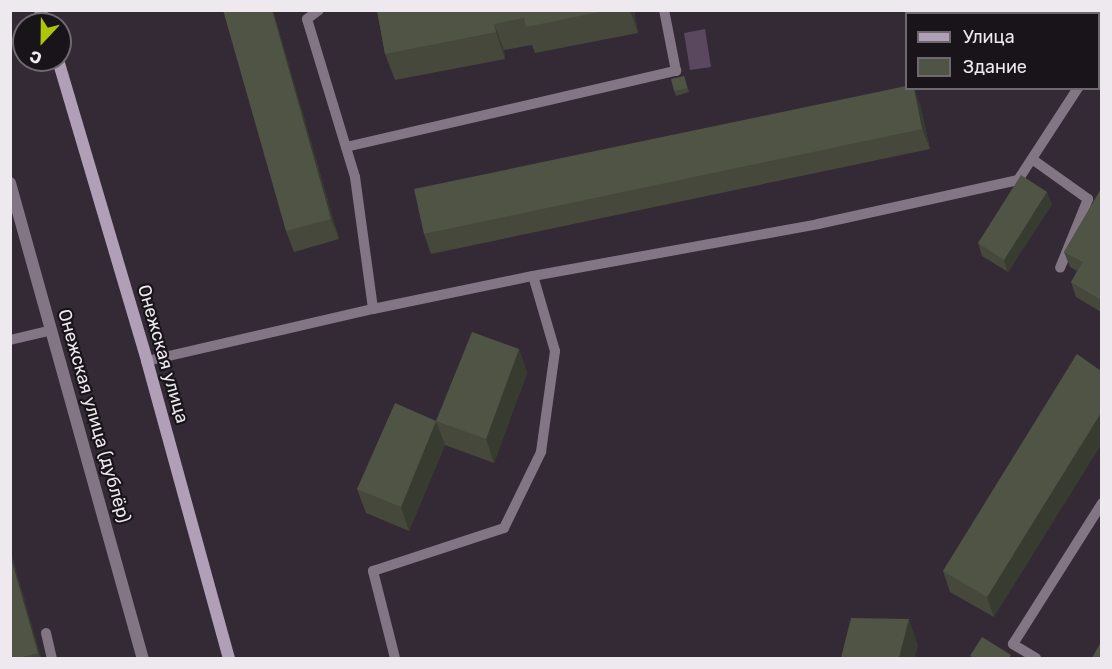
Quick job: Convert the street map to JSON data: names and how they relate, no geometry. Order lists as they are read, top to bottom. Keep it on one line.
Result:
{"streets":{"main road":["Онежская улица"],"street":["Онежская улица (дублёр)"]},"legend":["Улица","Здание"],"north":"bottom"}
